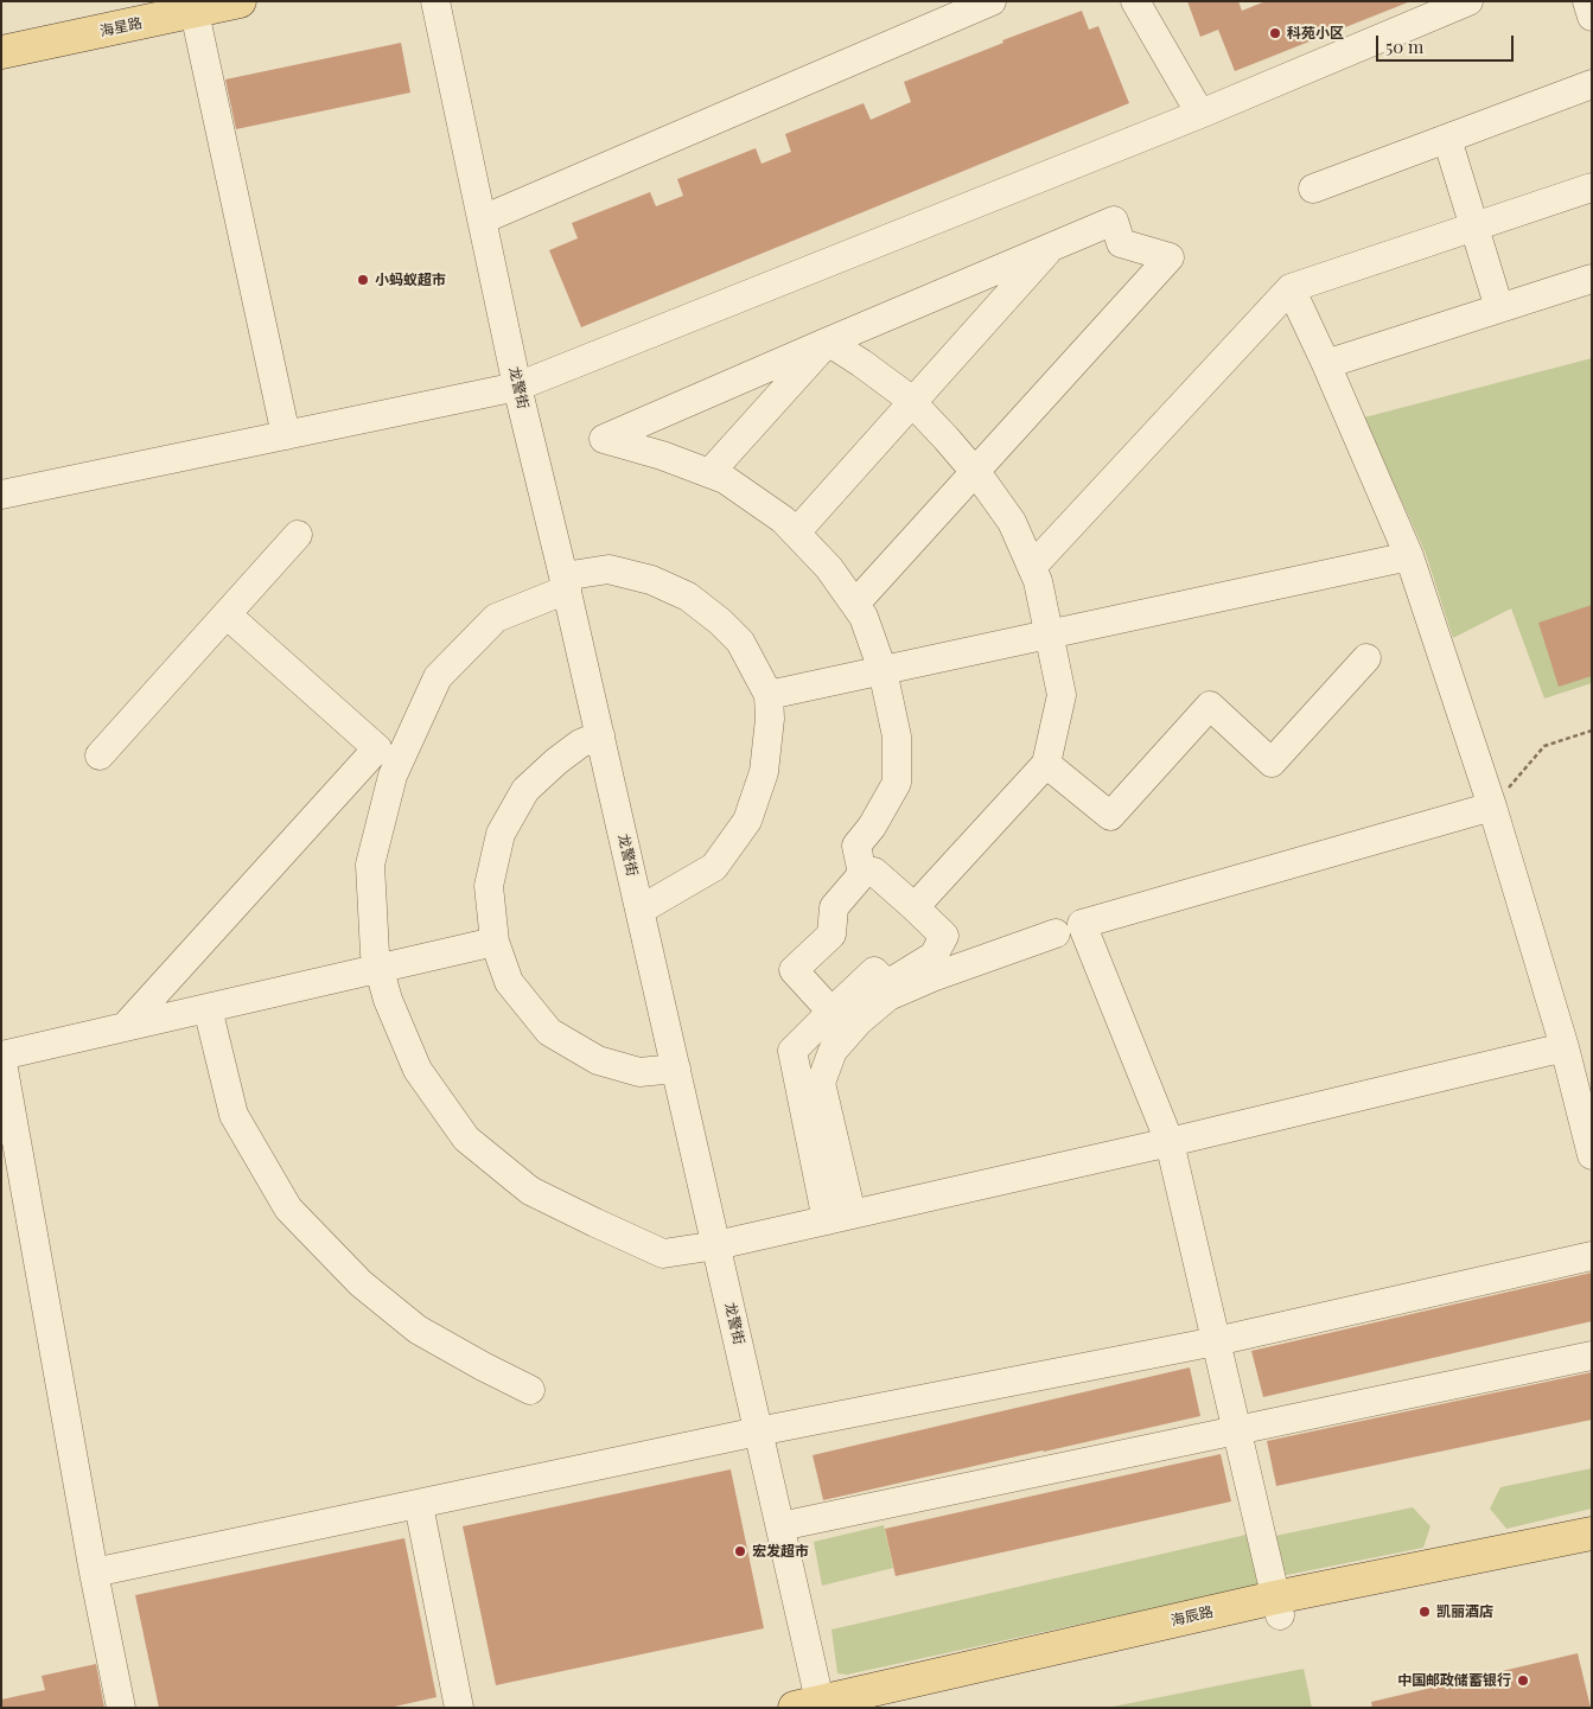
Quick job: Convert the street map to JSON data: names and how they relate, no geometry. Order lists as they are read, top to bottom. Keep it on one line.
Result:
{"streets":{"main road":["海星路","海辰路"],"street":["龙警街"]},"crossings":[["龙警街","海辰路"]],"places":["科苑小区","小蚂蚁超市","宏发超市","凯丽酒店","中国邮政储蓄银行"],"scale_bar":"50 m"}
